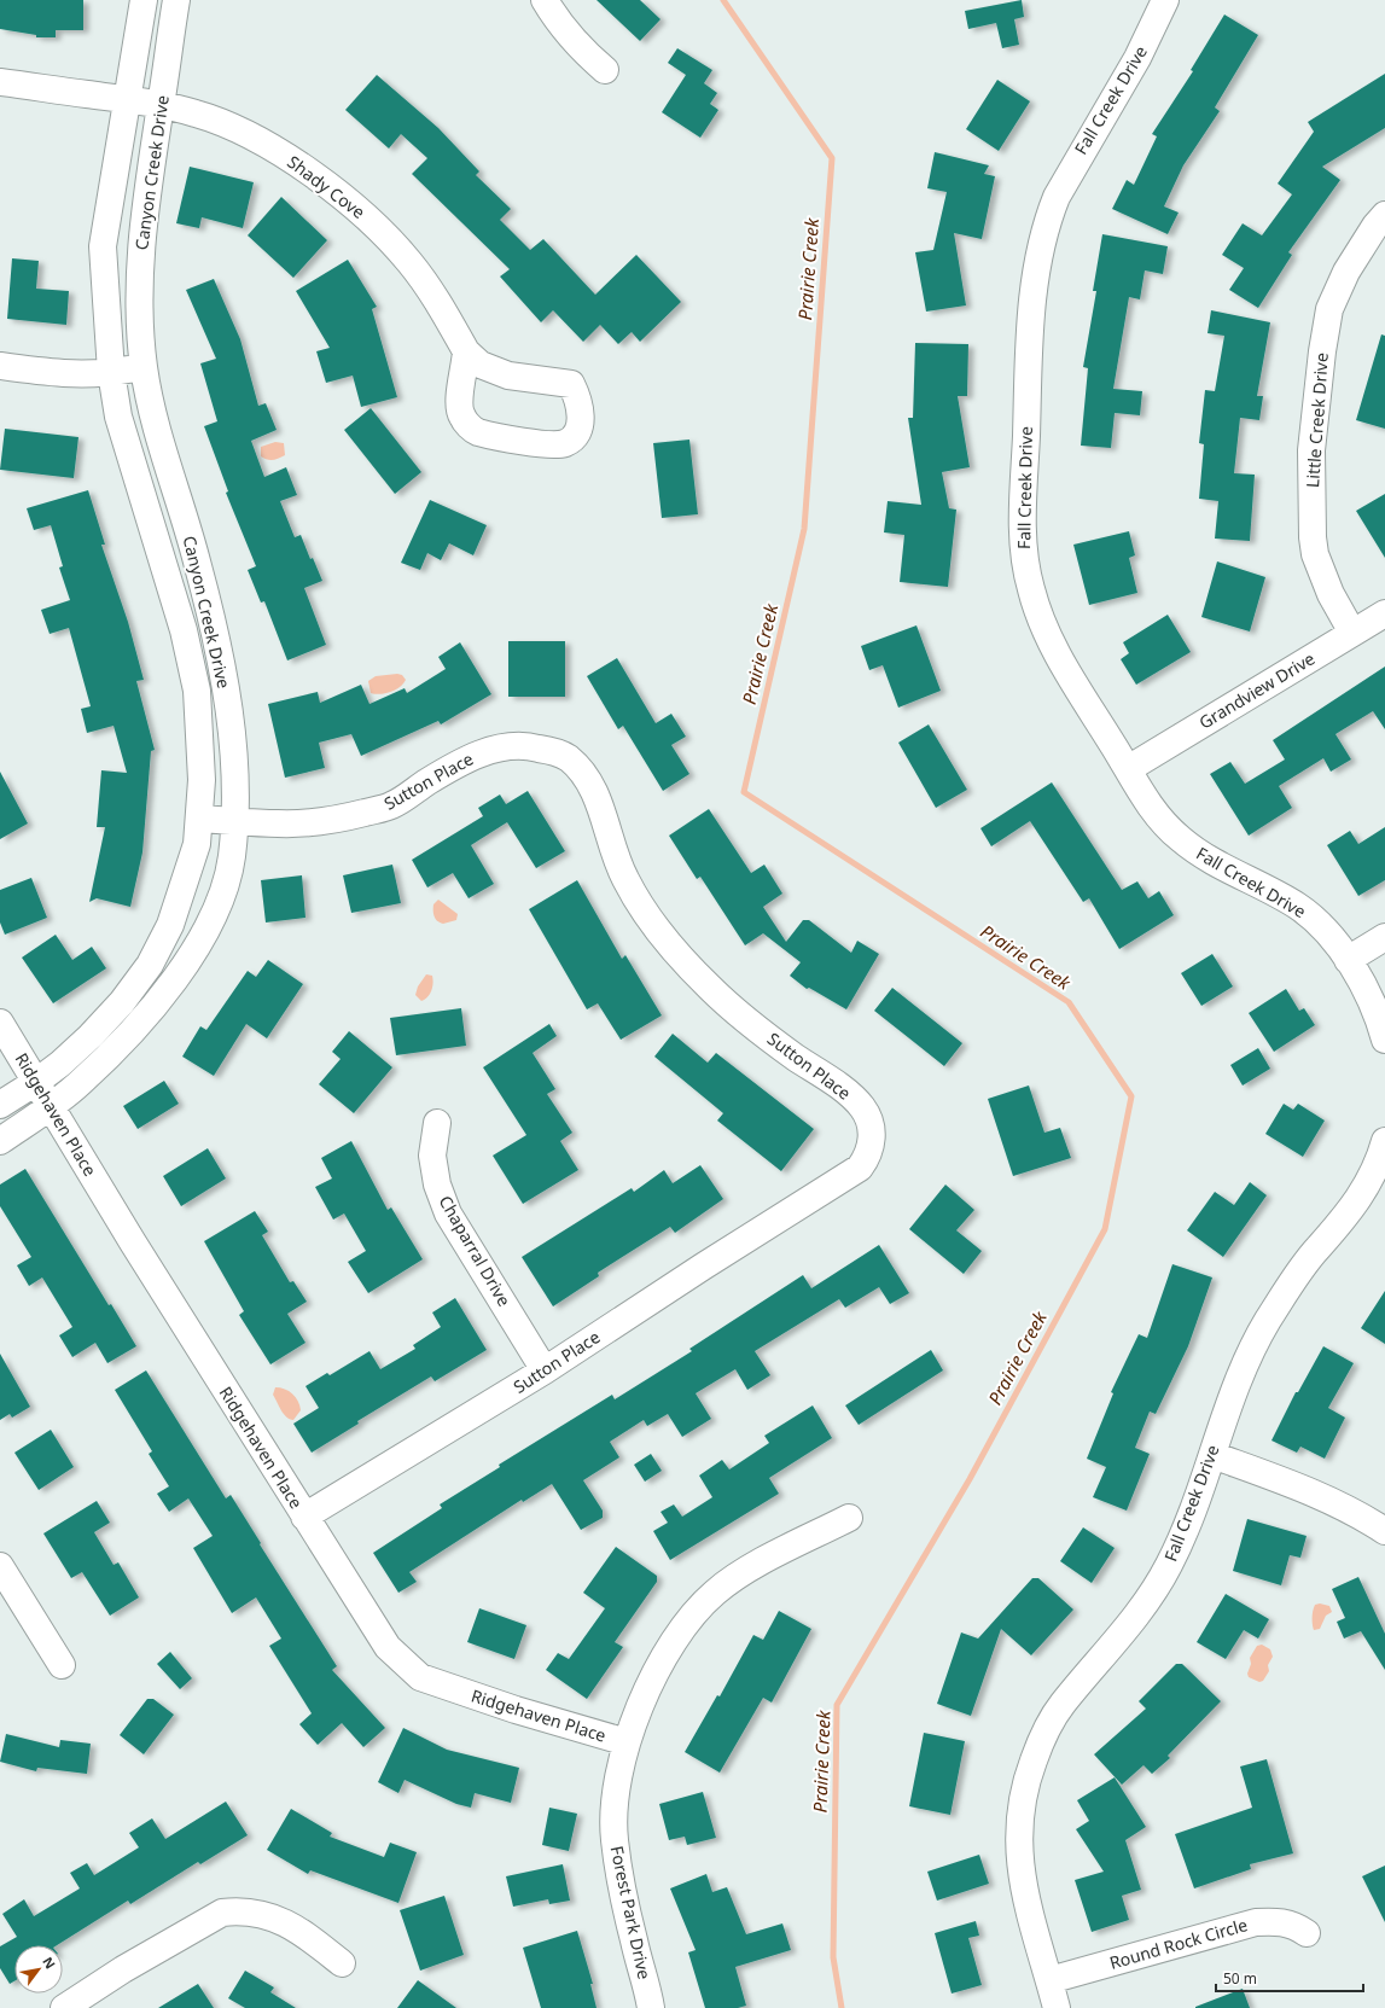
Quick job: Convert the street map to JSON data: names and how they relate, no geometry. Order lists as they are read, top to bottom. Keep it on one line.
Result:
{"streets":{"street":["Fall Creek Drive","Canyon Creek Drive","Shady Cove","Little Creek Drive","Grandview Drive","Sutton Place","Ridgehaven Place","Chaparral Drive","Forest Park Drive","Round Rock Circle"]},"crossings":[["Fall Creek Drive","Grandview Drive"],["Fall Creek Drive","Round Rock Circle"],["Canyon Creek Drive","Shady Cove"],["Canyon Creek Drive","Sutton Place"],["Canyon Creek Drive","Ridgehaven Place"],["Little Creek Drive","Grandview Drive"],["Sutton Place","Ridgehaven Place"],["Sutton Place","Chaparral Drive"],["Ridgehaven Place","Forest Park Drive"]],"water":["Prairie Creek"],"scale_bar":"50 m","north":"top right"}
